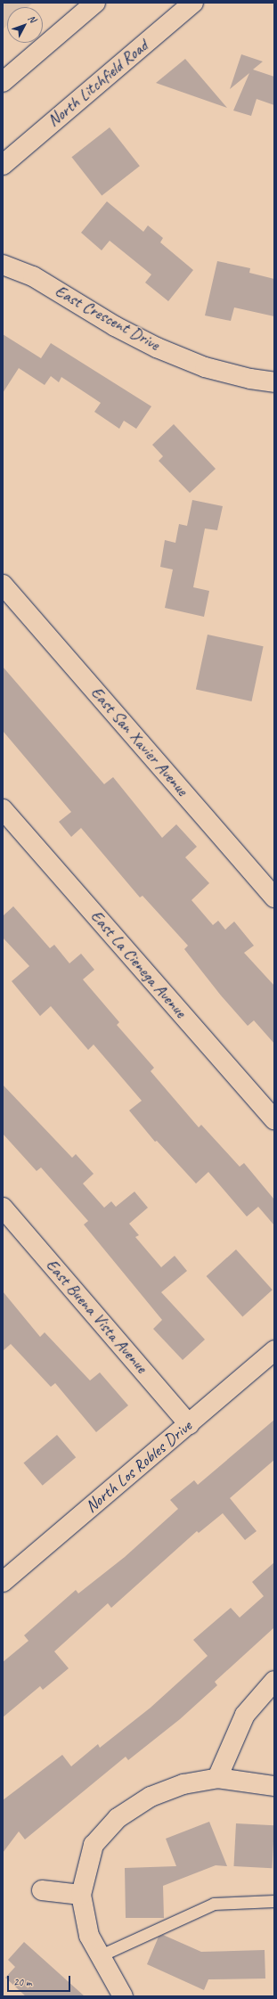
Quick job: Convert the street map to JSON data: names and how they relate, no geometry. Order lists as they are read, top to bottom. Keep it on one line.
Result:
{"streets":{"street":["North Litchfield Road","East Crescent Drive","East San Xavier Avenue","East La Cienega Avenue","East Buena Vista Avenue","North Los Robles Drive"]},"crossings":[["East Buena Vista Avenue","North Los Robles Drive"]],"scale_bar":"20 m","north":"top right"}
